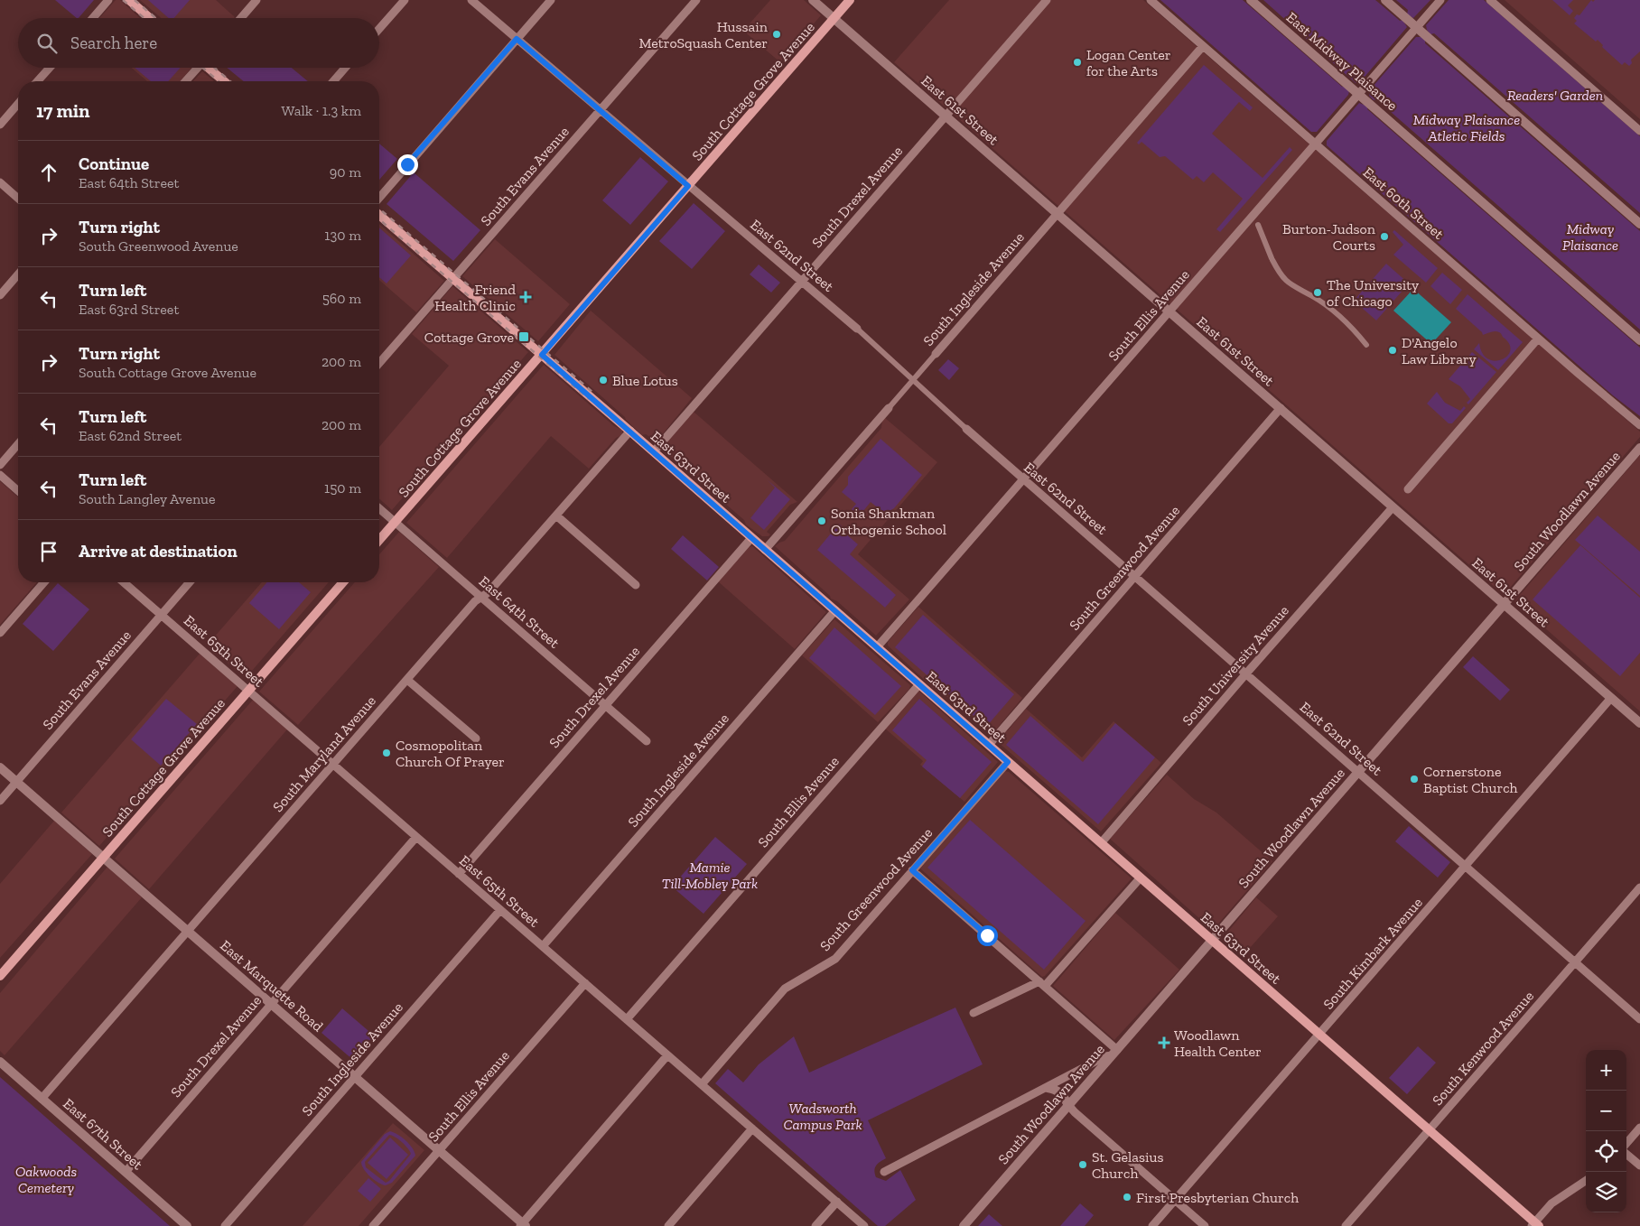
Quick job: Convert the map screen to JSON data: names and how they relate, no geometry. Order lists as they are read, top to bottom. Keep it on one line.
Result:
{"streets":{"main road":["South Cottage Grove Avenue","East 63rd Street"],"street":["East Midway Plaisance","East 61st Street","South Evans Avenue","South Drexel Avenue","East 60th Street","East 62nd Street","South Ingleside Avenue","South Ellis Avenue","South Woodlawn Avenue","South Greenwood Avenue","East 64th Street","East 65th Street","South University Avenue","South Maryland Avenue","South Kimbark Avenue","East Marquette Road","South Kenwood Avenue","East 67th Street"]},"crossings":[["East Midway Plaisance","South Ellis Avenue"],["South Cottage Grove Avenue","East 61st Street"],["South Cottage Grove Avenue","East 62nd Street"],["South Cottage Grove Avenue","East 63rd Street"],["South Cottage Grove Avenue","East 64th Street"],["South Cottage Grove Avenue","East 65th Street"],["South Cottage Grove Avenue","East Marquette Road"],["East 61st Street","South Drexel Avenue"],["East 61st Street","South Ingleside Avenue"],["East 61st Street","South Ellis Avenue"],["East 61st Street","South Woodlawn Avenue"],["East 61st Street","South Greenwood Avenue"],["East 61st Street","South University Avenue"],["East 61st Street","South Kimbark Avenue"],["South Evans Avenue","East 62nd Street"],["South Evans Avenue","East 63rd Street"],["South Evans Avenue","East 65th Street"],["South Evans Avenue","East Marquette Road"],["South Drexel Avenue","East 62nd Street"],["South Drexel Avenue","East 63rd Street"],["South Drexel Avenue","East 64th Street"],["South Drexel Avenue","East 65th Street"],["South Drexel Avenue","East Marquette Road"],["South Drexel Avenue","East 67th Street"],["East 60th Street","South Ingleside Avenue"],["East 60th Street","South Ellis Avenue"],["East 62nd Street","South Ingleside Avenue"],["East 62nd Street","South Ellis Avenue"],["East 62nd Street","South Woodlawn Avenue"],["East 62nd Street","South Greenwood Avenue"],["East 62nd Street","South University Avenue"],["East 62nd Street","South Kimbark Avenue"],["East 62nd Street","South Kenwood Avenue"],["South Ingleside Avenue","East 63rd Street"],["South Ingleside Avenue","East 65th Street"],["South Ingleside Avenue","East Marquette Road"],["South Ellis Avenue","East 63rd Street"],["South Ellis Avenue","East 65th Street"],["South Ellis Avenue","East Marquette Road"],["East 63rd Street","South Woodlawn Avenue"],["East 63rd Street","South Greenwood Avenue"],["East 63rd Street","South University Avenue"],["East 63rd Street","South Maryland Avenue"],["East 63rd Street","South Kimbark Avenue"],["East 63rd Street","South Kenwood Avenue"],["South Greenwood Avenue","East 65th Street"],["East 64th Street","South Maryland Avenue"],["East 65th Street","South Maryland Avenue"],["South Maryland Avenue","East Marquette Road"],["South Maryland Avenue","East 67th Street"]],"parks":["Readers' Garden","Midway Plaisance Atletic Fields","Midway Plaisance","Mamie Till-Mobley Park","Wadsworth Campus Park","Oakwoods Cemetery"],"places":{"other":["Hussain MetroSquash Center","Logan Center for the Arts","Burton-Judson Courts","The University of Chicago","D'Angelo Law Library","Blue Lotus","Sonia Shankman Orthogenic School","Cosmopolitan Church Of Prayer","Cornerstone Baptist Church","St. Gelasius Church","First Presbyterian Church"],"health":["Friend Health Clinic","Woodlawn Health Center"],"transit":["Cottage Grove"]},"page":{"search":"Search here","heading":["17 min","Walk · 1.3 km"],"list":[["Continue","East 64th Street","90 m"],["Turn right","South Greenwood Avenue","130 m"],["Turn left","East 63rd Street","560 m"],["Turn right","South Cottage Grove Avenue","200 m"],["Turn left","East 62nd Street","200 m"],["Turn left","South Langley Avenue","150 m"],"Arrive at destination"],"map_buttons":["+","−"]}}
